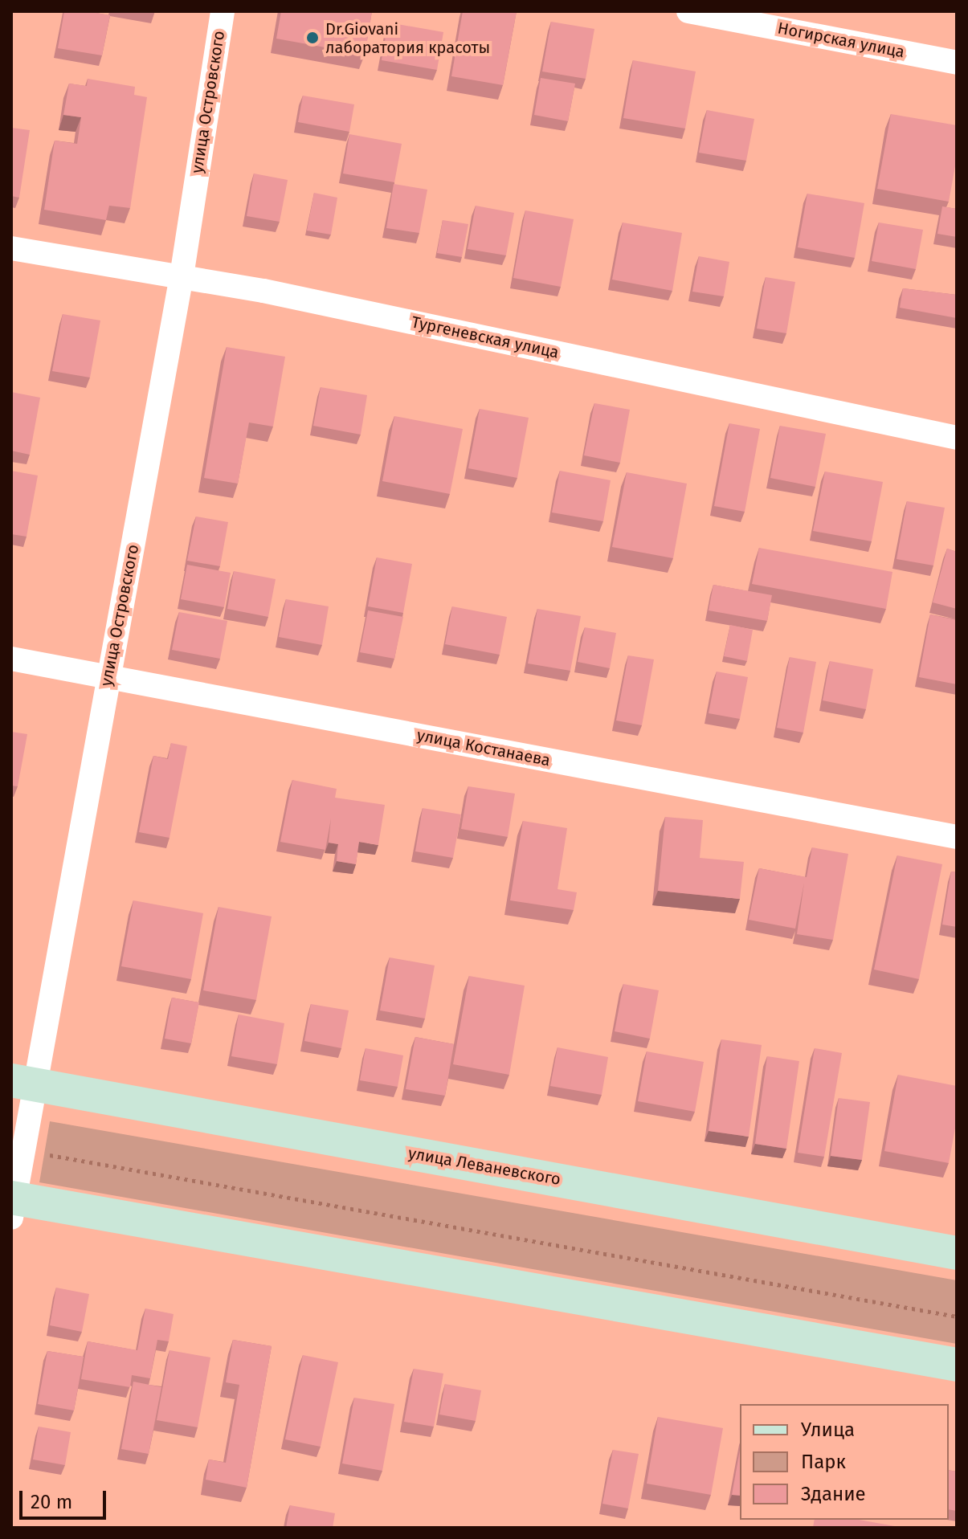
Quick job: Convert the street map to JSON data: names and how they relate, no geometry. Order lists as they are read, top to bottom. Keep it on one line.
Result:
{"streets":{"street":["Ногирская улица","улица Островского","Тургеневская улица","улица Костанаева","улица Леваневского"]},"crossings":[["улица Островского","Тургеневская улица"],["улица Островского","улица Костанаева"],["улица Островского","улица Леваневского"]],"places":["Dr.Giovani лаборатория красоты"],"legend":["Улица","Парк","Здание"],"scale_bar":"20 m"}
